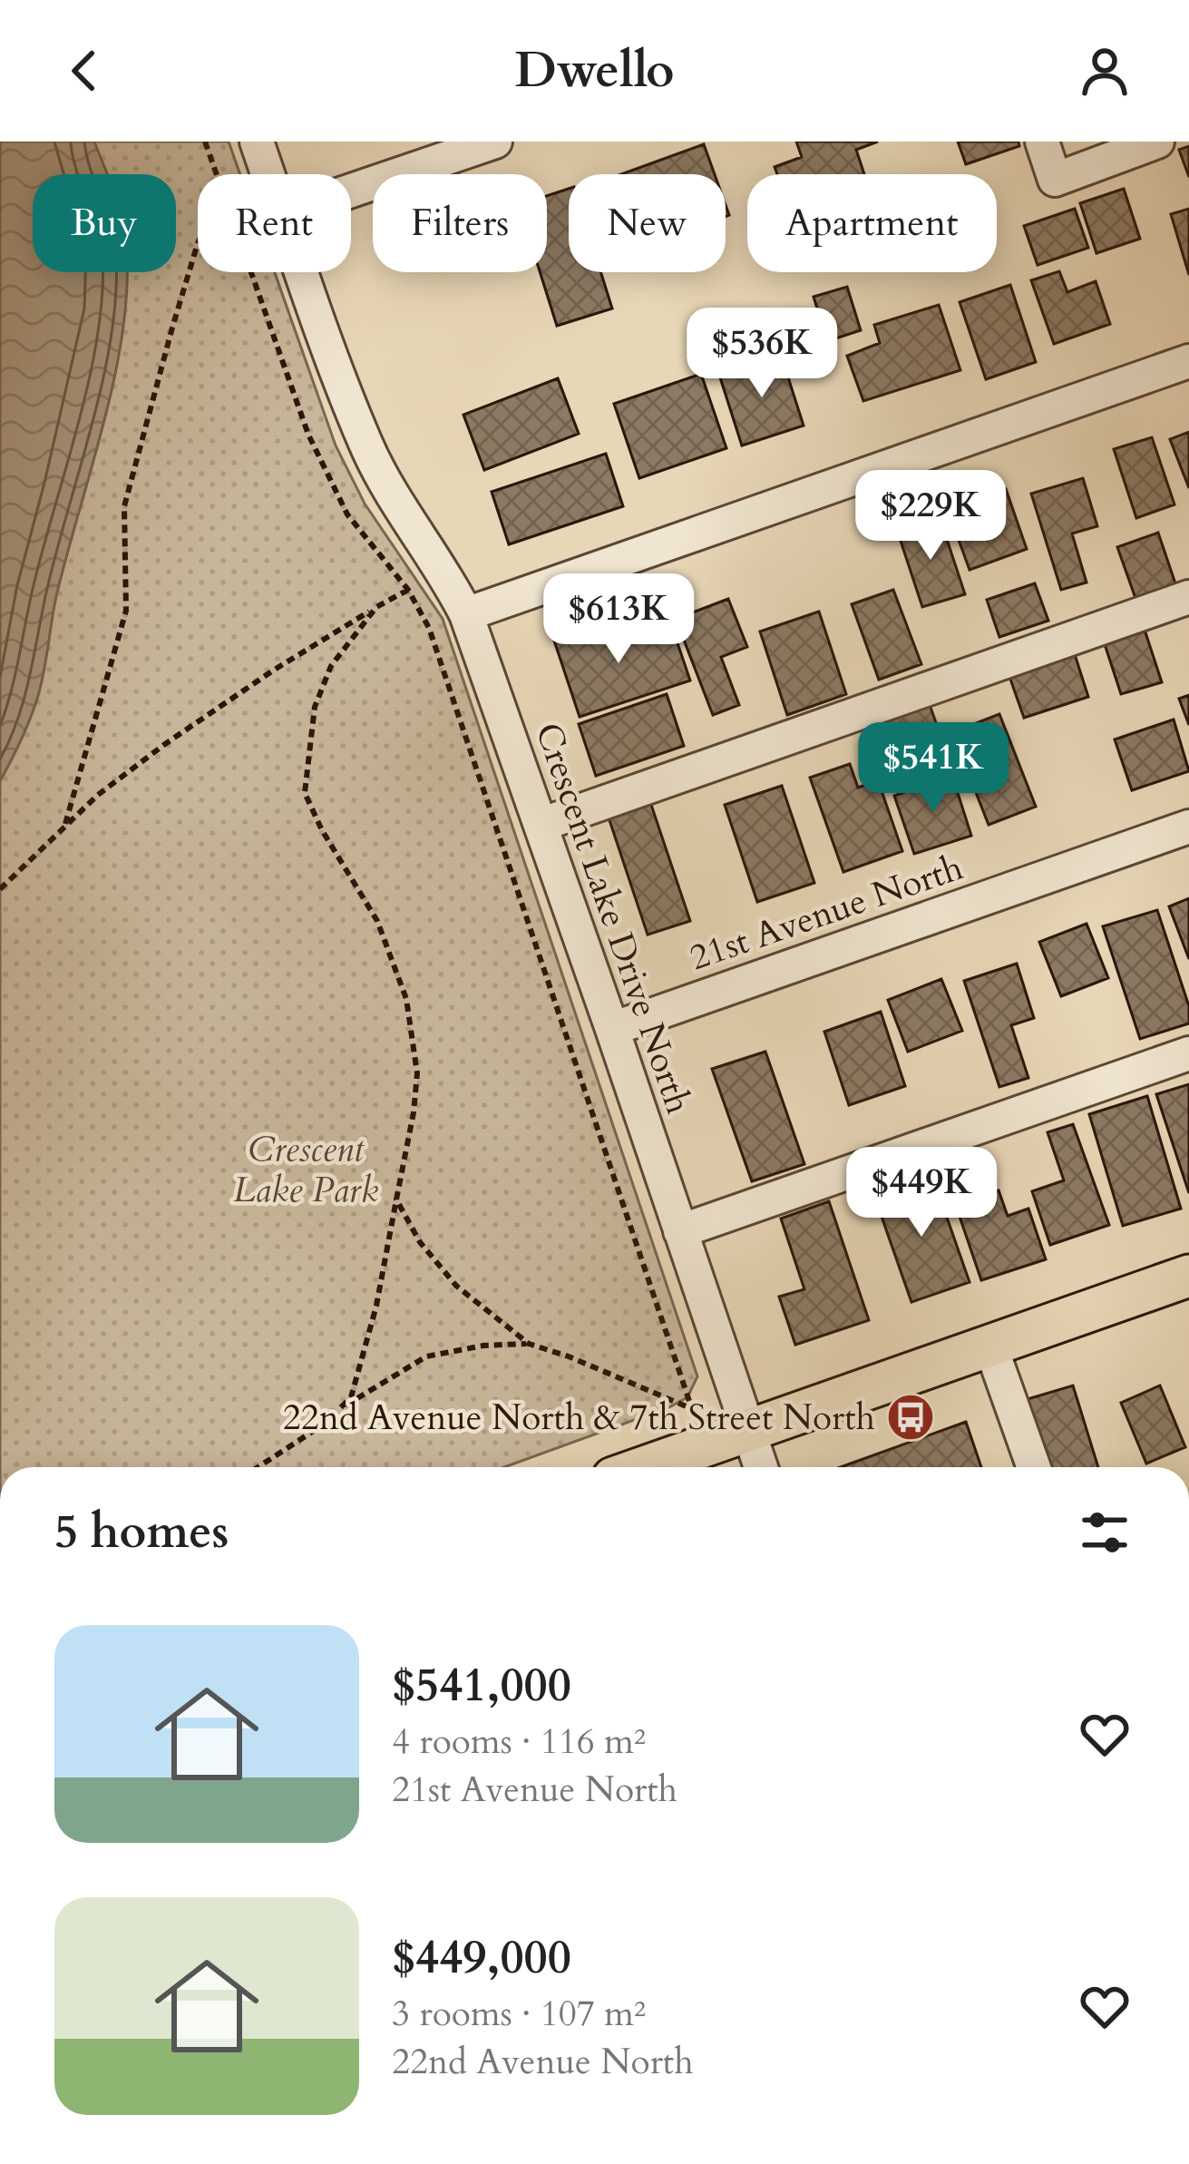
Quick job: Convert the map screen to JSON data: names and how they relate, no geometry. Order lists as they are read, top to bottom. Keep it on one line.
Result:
{"streets":{"street":["21st Avenue North","Crescent Lake Drive North"]},"crossings":[["21st Avenue North","Crescent Lake Drive North"]],"parks":["Crescent Lake Park"],"places":{"bus stop":["22nd Avenue North & 7th Street North"]},"page":{"header":"Dwello","chip":["Buy","Rent","Filters","New","Apartment"],"price":["$536K","$229K","$613K","$541K","$449K"],"heading":"5 homes","list":[{"name":"$541,000","note":"4 rooms · 116 m² · 21st Avenue North"},{"name":"$449,000","note":"3 rooms · 107 m² · 22nd Avenue North"}]}}
